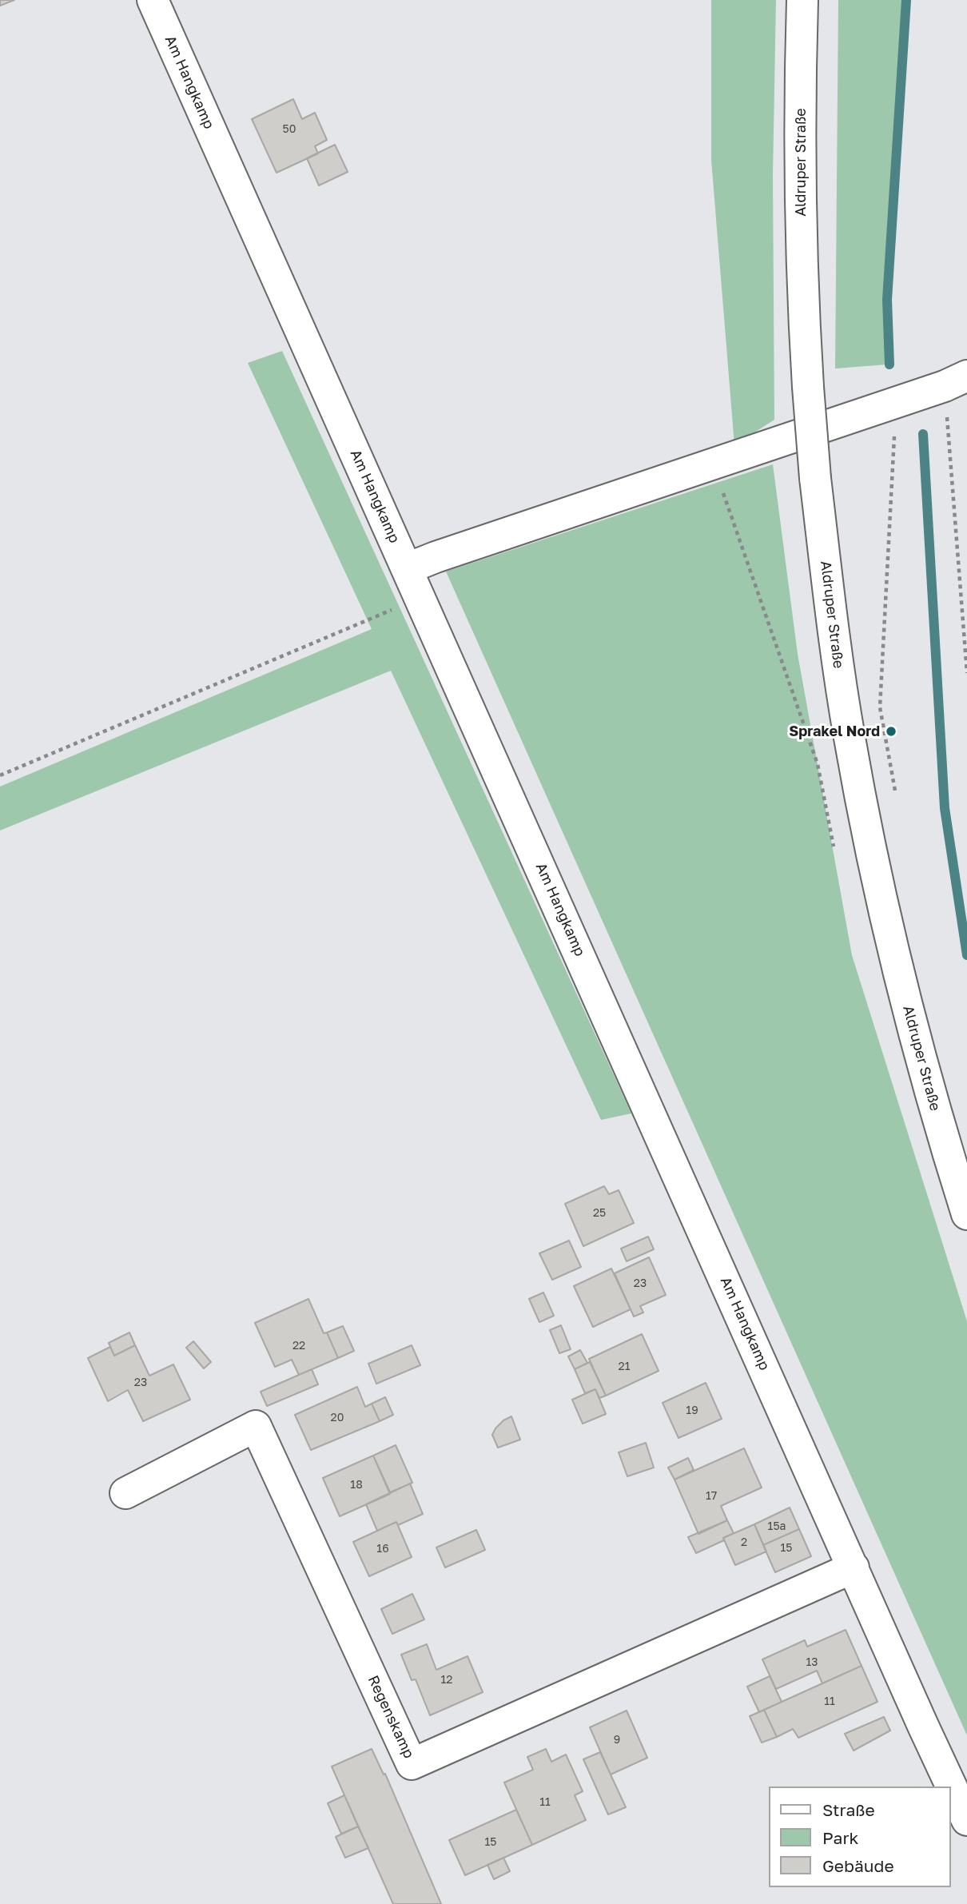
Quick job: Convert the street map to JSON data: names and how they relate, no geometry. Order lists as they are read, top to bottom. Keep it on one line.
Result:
{"streets":{"street":["Am Hangkamp","Aldruper Straße","Regenskamp"]},"crossings":[["Am Hangkamp","Regenskamp"]],"places":["Sprakel Nord"],"house_numbers":["50","25","23","22","21","23","19","20","18","17","15a","2","15","16","13","12","11","9","11","15"],"legend":["Straße","Park","Gebäude"]}
